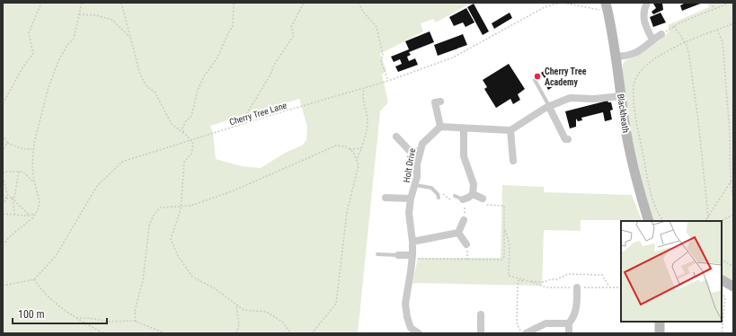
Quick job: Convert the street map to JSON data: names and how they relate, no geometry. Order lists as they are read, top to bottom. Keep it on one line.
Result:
{"streets":{"main road":["Blackheath"],"street":["Holt Drive"],"path":["Cherry Tree Lane"]},"places":["Cherry Tree Academy"],"scale_bar":"100 m"}
